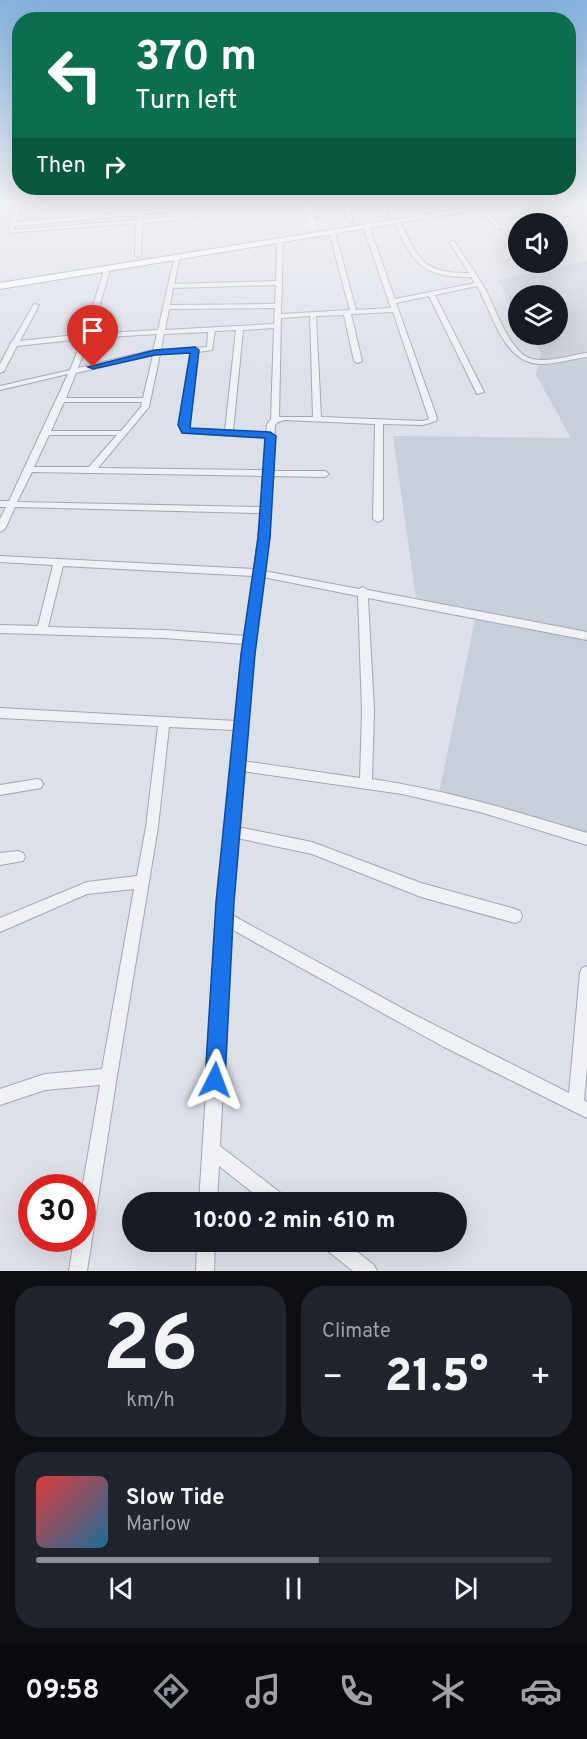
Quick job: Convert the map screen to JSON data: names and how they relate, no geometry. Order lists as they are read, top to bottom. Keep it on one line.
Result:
{"page":{"turn":["370 m","Turn left"],"then":"Then","limit":"30","trip":"10:00 · 2 min · 610 m","tile":[["26","km/h"],"Climate"],"heat":["−","21.5°","+"],"song":["Slow Tide","Marlow"],"tabs":"09:58"}}
